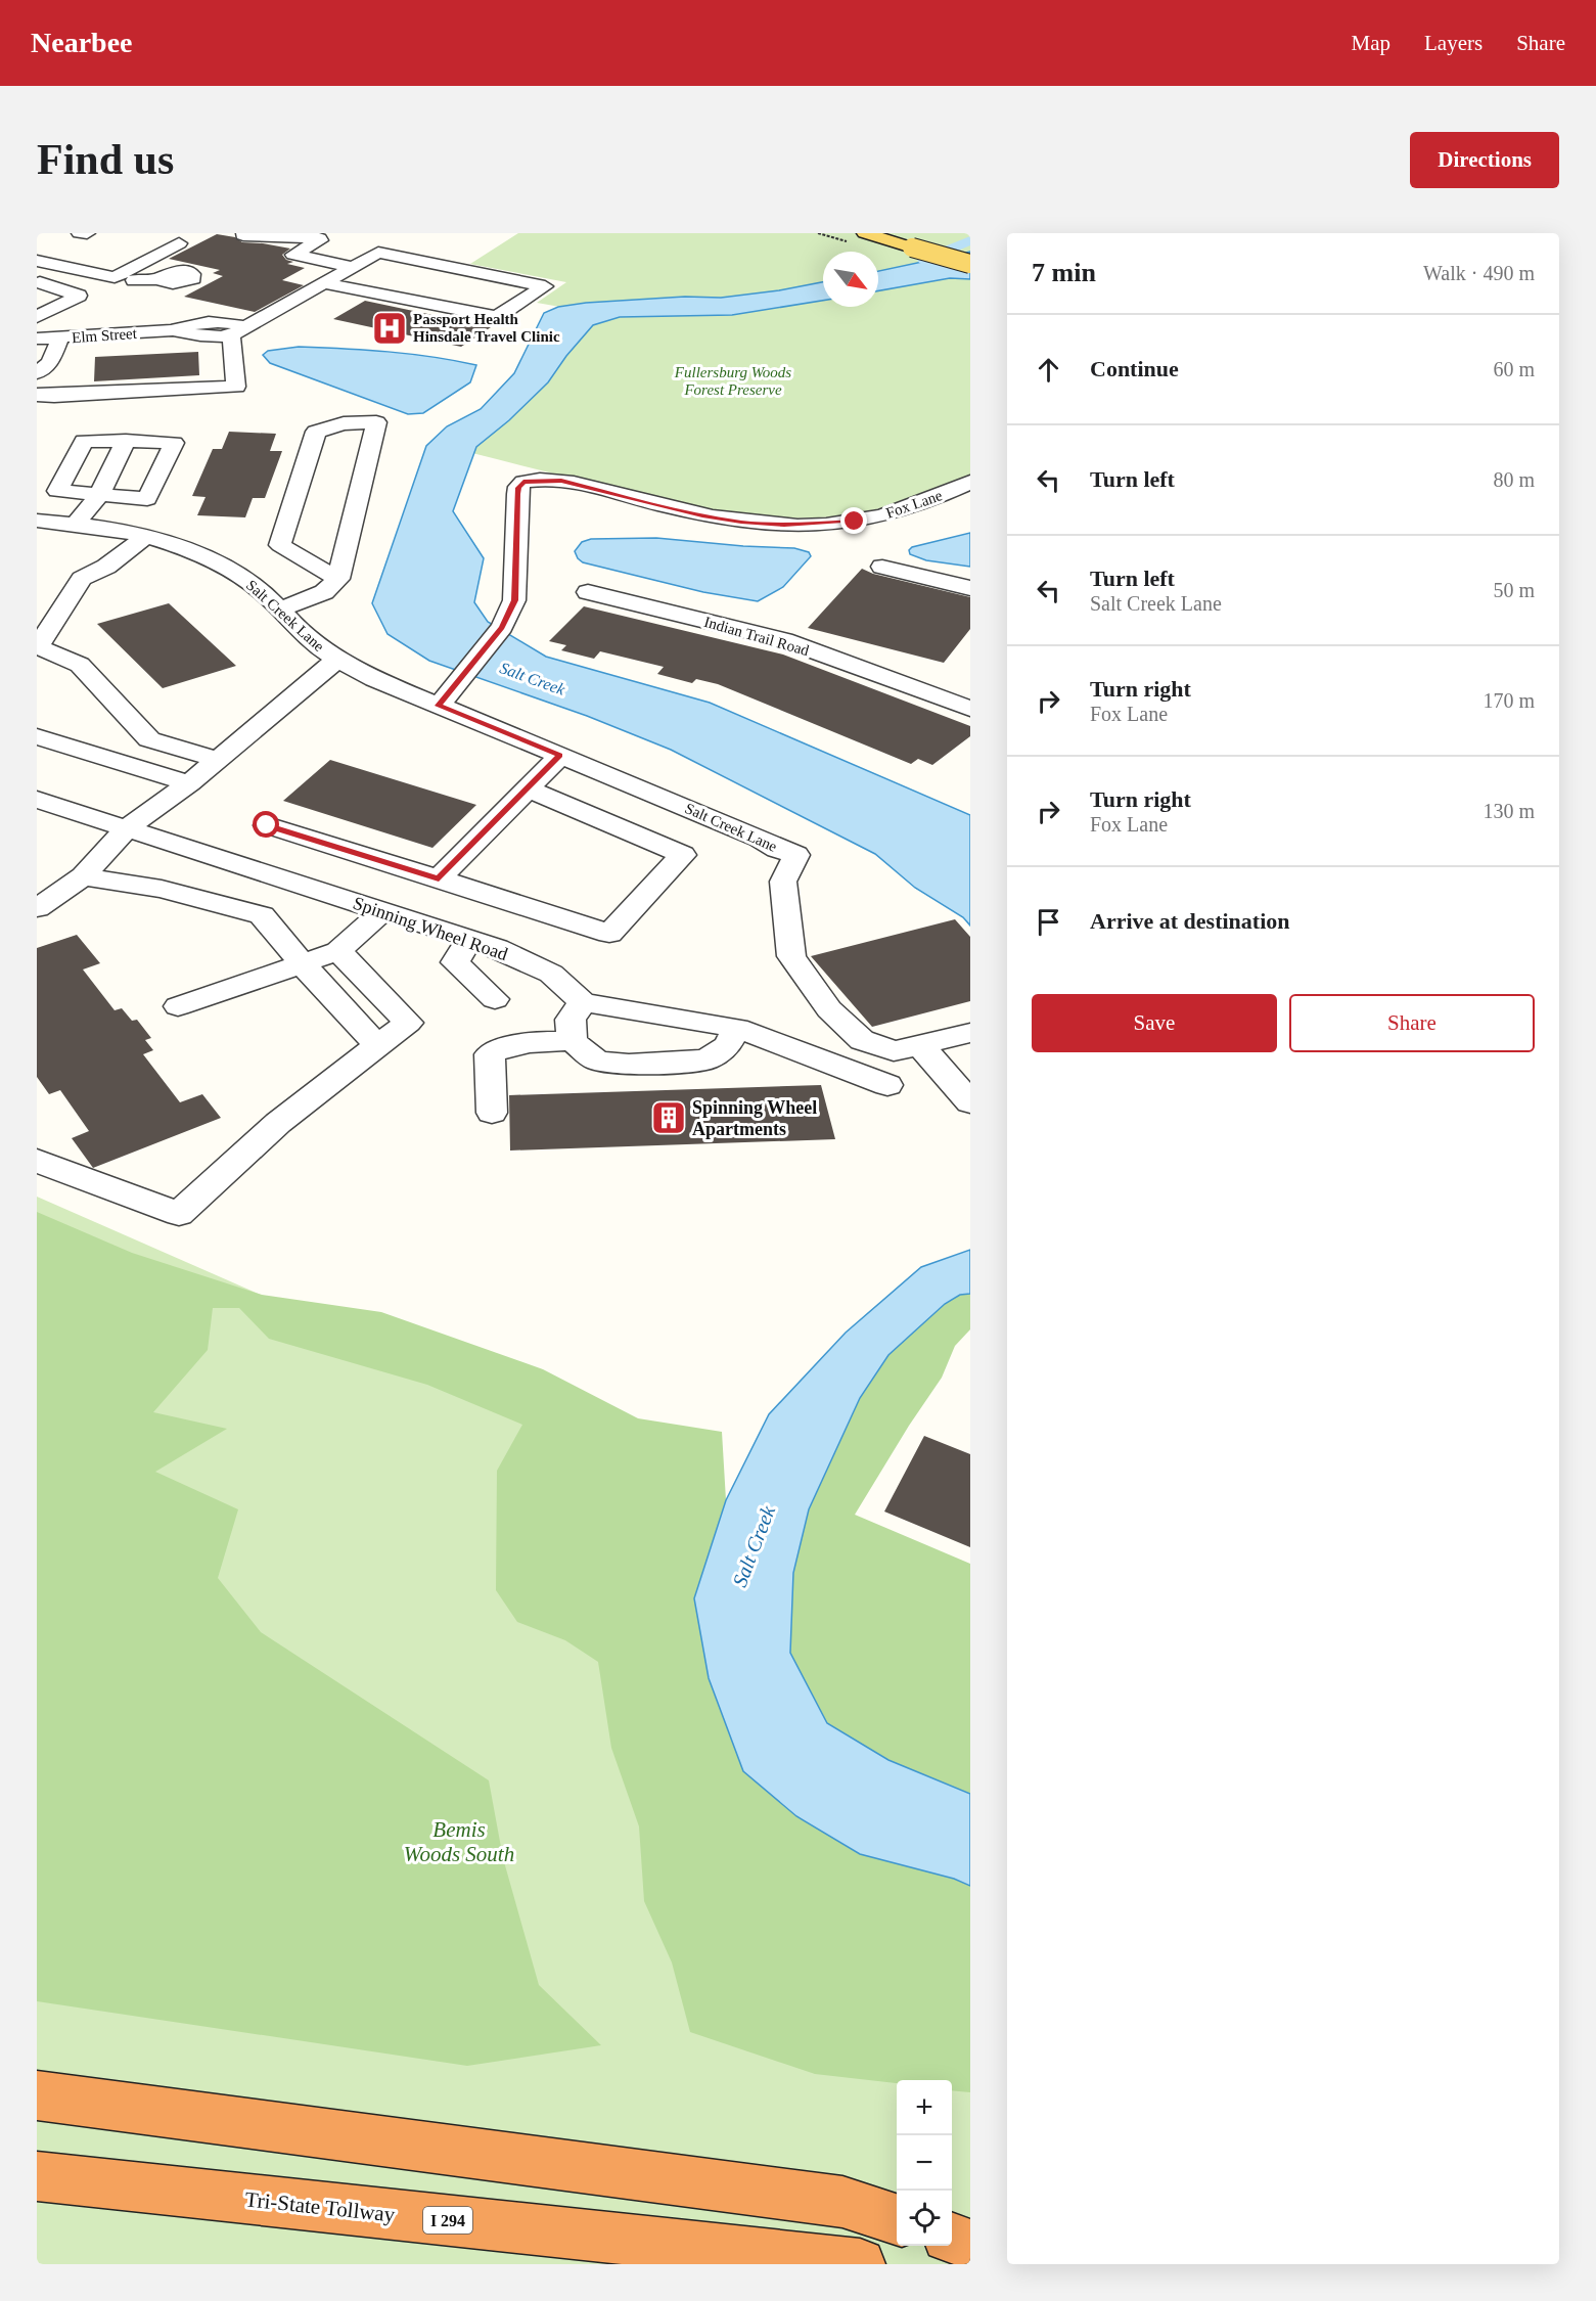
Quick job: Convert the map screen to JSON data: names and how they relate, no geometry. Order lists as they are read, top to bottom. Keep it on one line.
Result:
{"streets":{"highway":["Tri-State Tollway","I 294"],"street":["Elm Street","Fox Lane","Salt Creek Lane","Indian Trail Road","Spinning Wheel Road"]},"crossings":[["Fox Lane","Salt Creek Lane"]],"water":["Salt Creek"],"parks":["Fullersburg Woods Forest Preserve","Bemis Woods South"],"places":{"hospital":["Passport Health Hinsdale Travel Clinic"],"building":["Spinning Wheel Apartments"]},"north":"bottom right","page":{"header":"Nearbee","nav":["Map","Layers","Share"],"buttons":["Directions",["Save","Share"]],"title":"Find us","heading":["7 min","Walk · 490 m"],"list":[["Continue","60 m"],["Turn left","80 m"],["Turn left","Salt Creek Lane","50 m"],["Turn right","Fox Lane","170 m"],["Turn right","Fox Lane","130 m"],"Arrive at destination"],"map_buttons":["+","−"]}}
